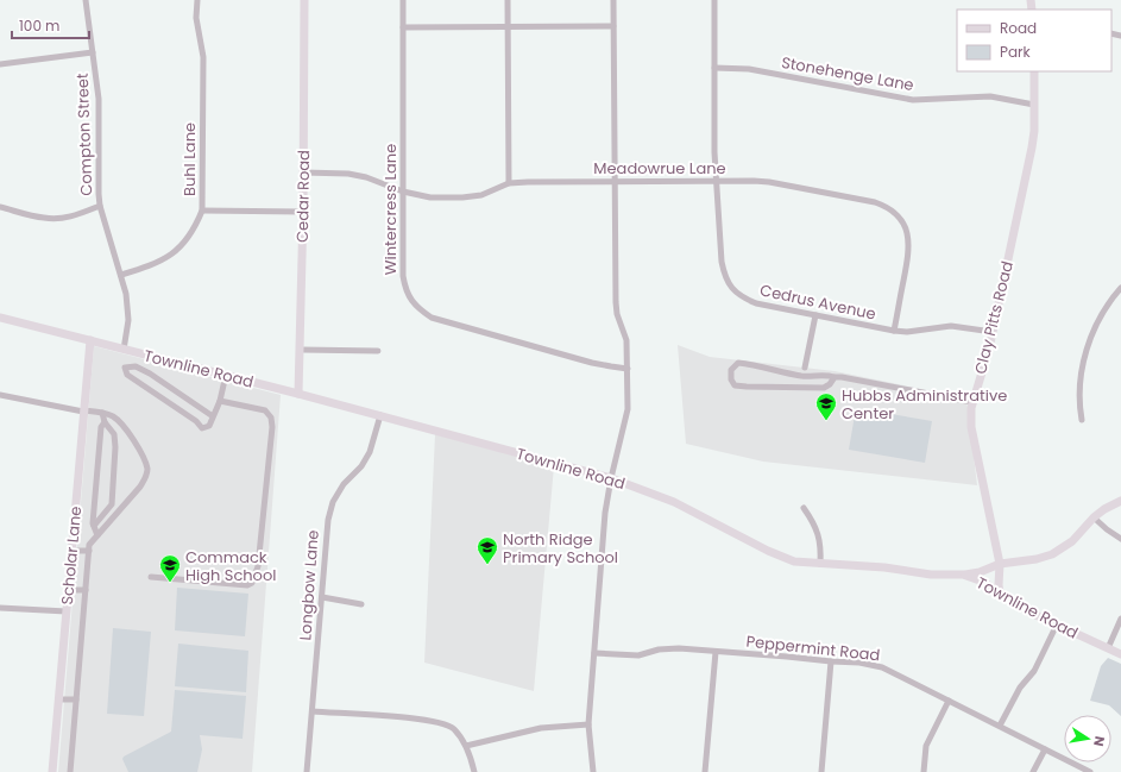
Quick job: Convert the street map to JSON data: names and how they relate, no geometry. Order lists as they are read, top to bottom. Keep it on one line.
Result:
{"streets":{"street":["Stonehenge Lane","Compton Street","Buhl Lane","Meadowrue Lane","Cedar Road","Wintercress Lane","Cedrus Avenue","Clay Pitts Road","Townline Road","Scholar Lane","Longbow Lane","Peppermint Road"]},"crossings":[["Stonehenge Lane","Cedrus Avenue"],["Stonehenge Lane","Clay Pitts Road"],["Compton Street","Buhl Lane"],["Compton Street","Townline Road"],["Meadowrue Lane","Cedar Road"],["Meadowrue Lane","Wintercress Lane"],["Meadowrue Lane","Cedrus Avenue"],["Cedar Road","Townline Road"],["Cedrus Avenue","Clay Pitts Road"],["Clay Pitts Road","Townline Road"],["Townline Road","Scholar Lane"],["Townline Road","Longbow Lane"]],"places":{"school or university":["Hubbs Administrative Center","North Ridge Primary School","Commack High School"]},"legend":["Road","Park"],"scale_bar":"100 m","north":"right"}
